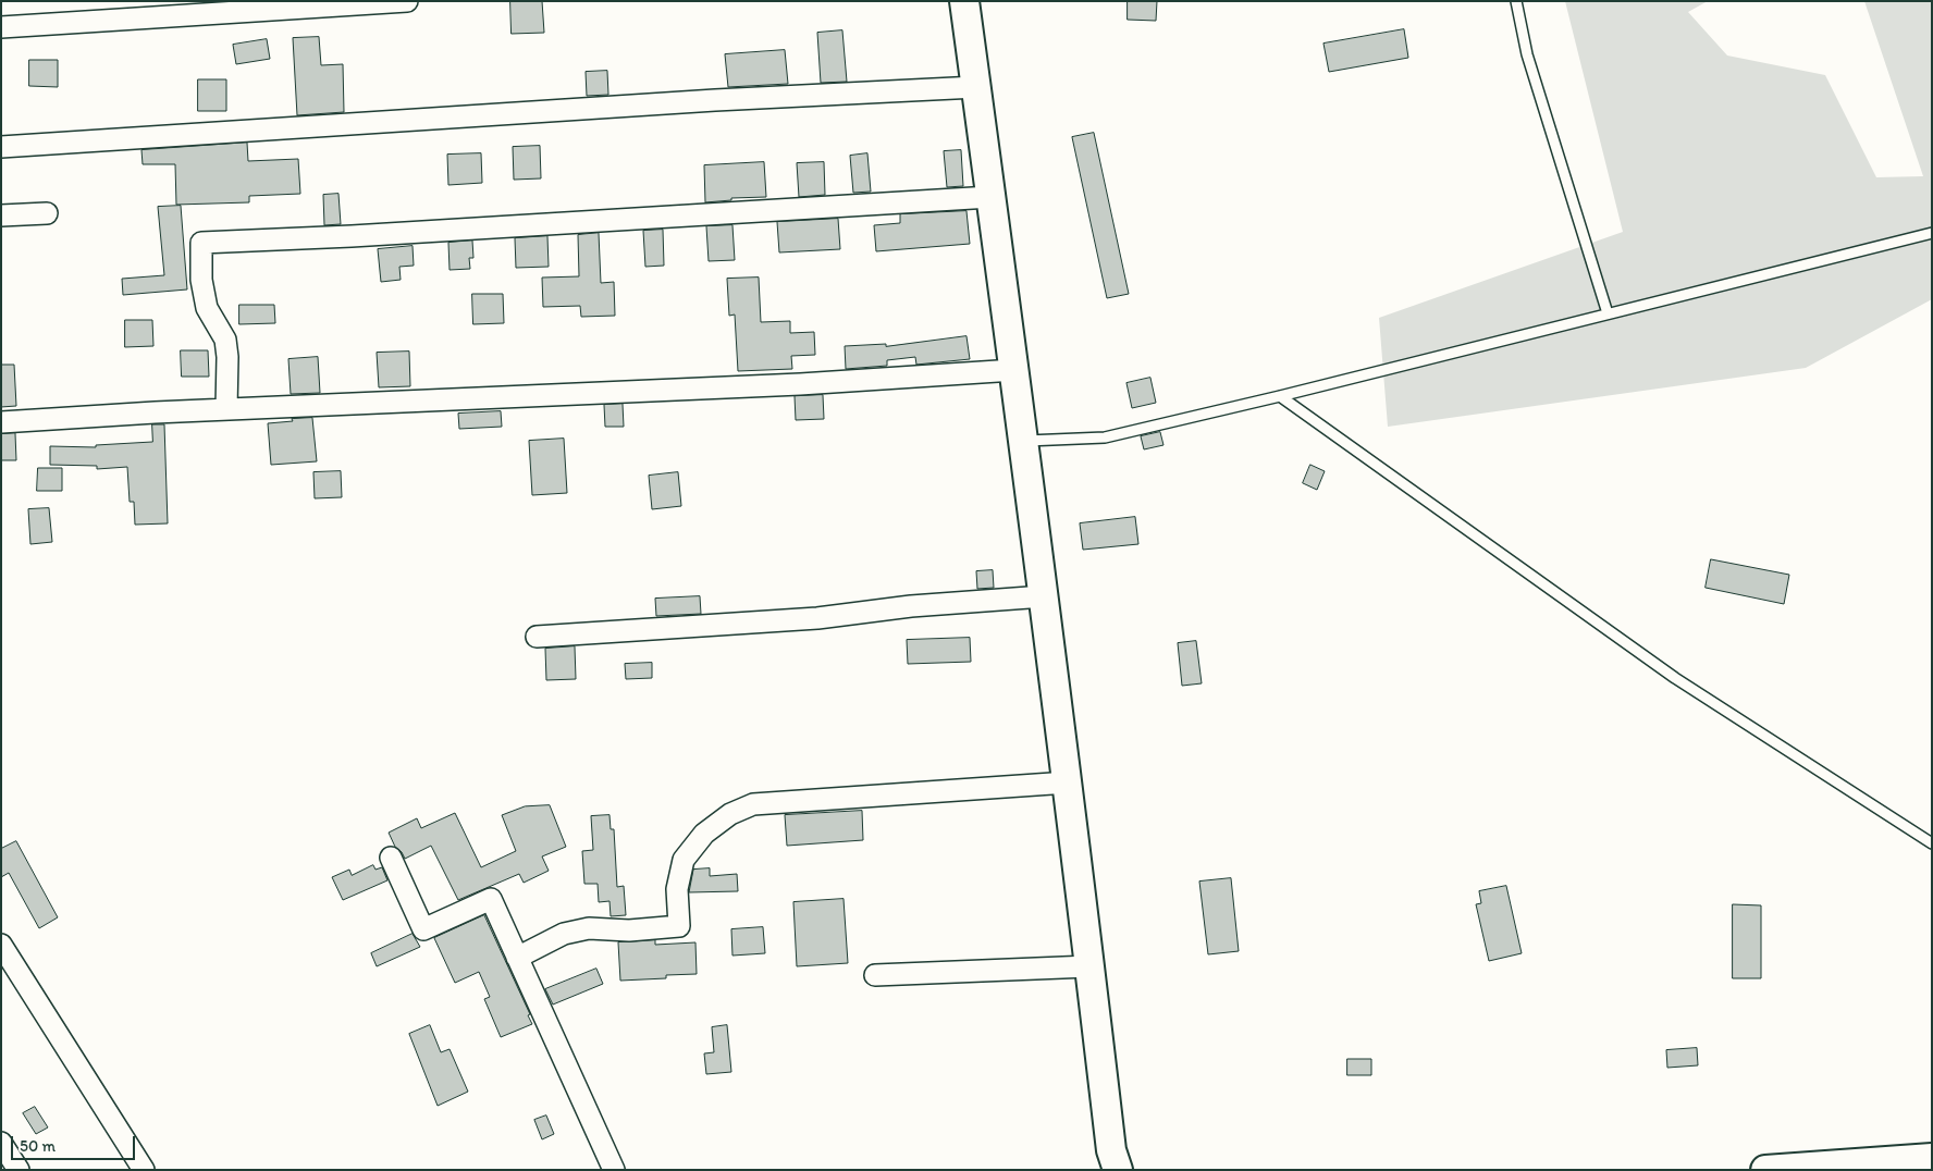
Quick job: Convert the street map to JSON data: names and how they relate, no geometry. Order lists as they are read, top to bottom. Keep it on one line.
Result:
{"scale_bar":"50 m"}
